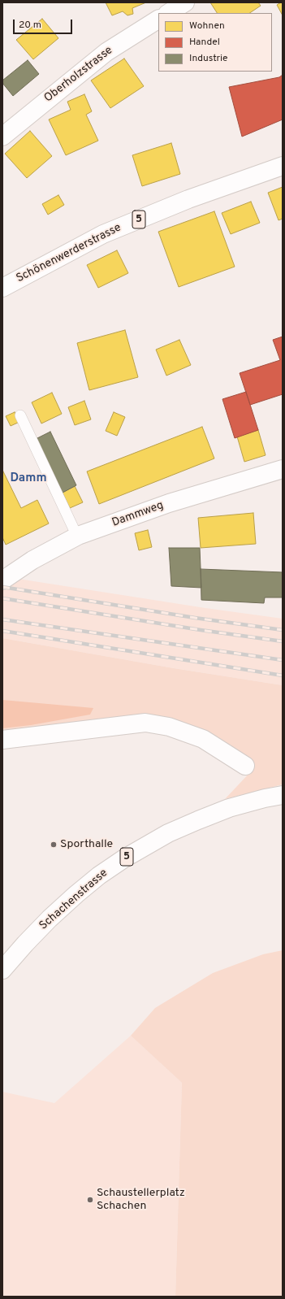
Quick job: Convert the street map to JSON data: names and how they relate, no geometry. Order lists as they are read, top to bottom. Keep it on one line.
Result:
{"streets":{"street":["Oberholzstrasse","5","Schönenwerderstrasse","Dammweg","Schachenstrasse"]},"districts":["Damm"],"places":["Sporthalle","Schaustellerplatz Schachen"],"legend":["Wohnen","Handel","Industrie"],"scale_bar":"20 m"}
